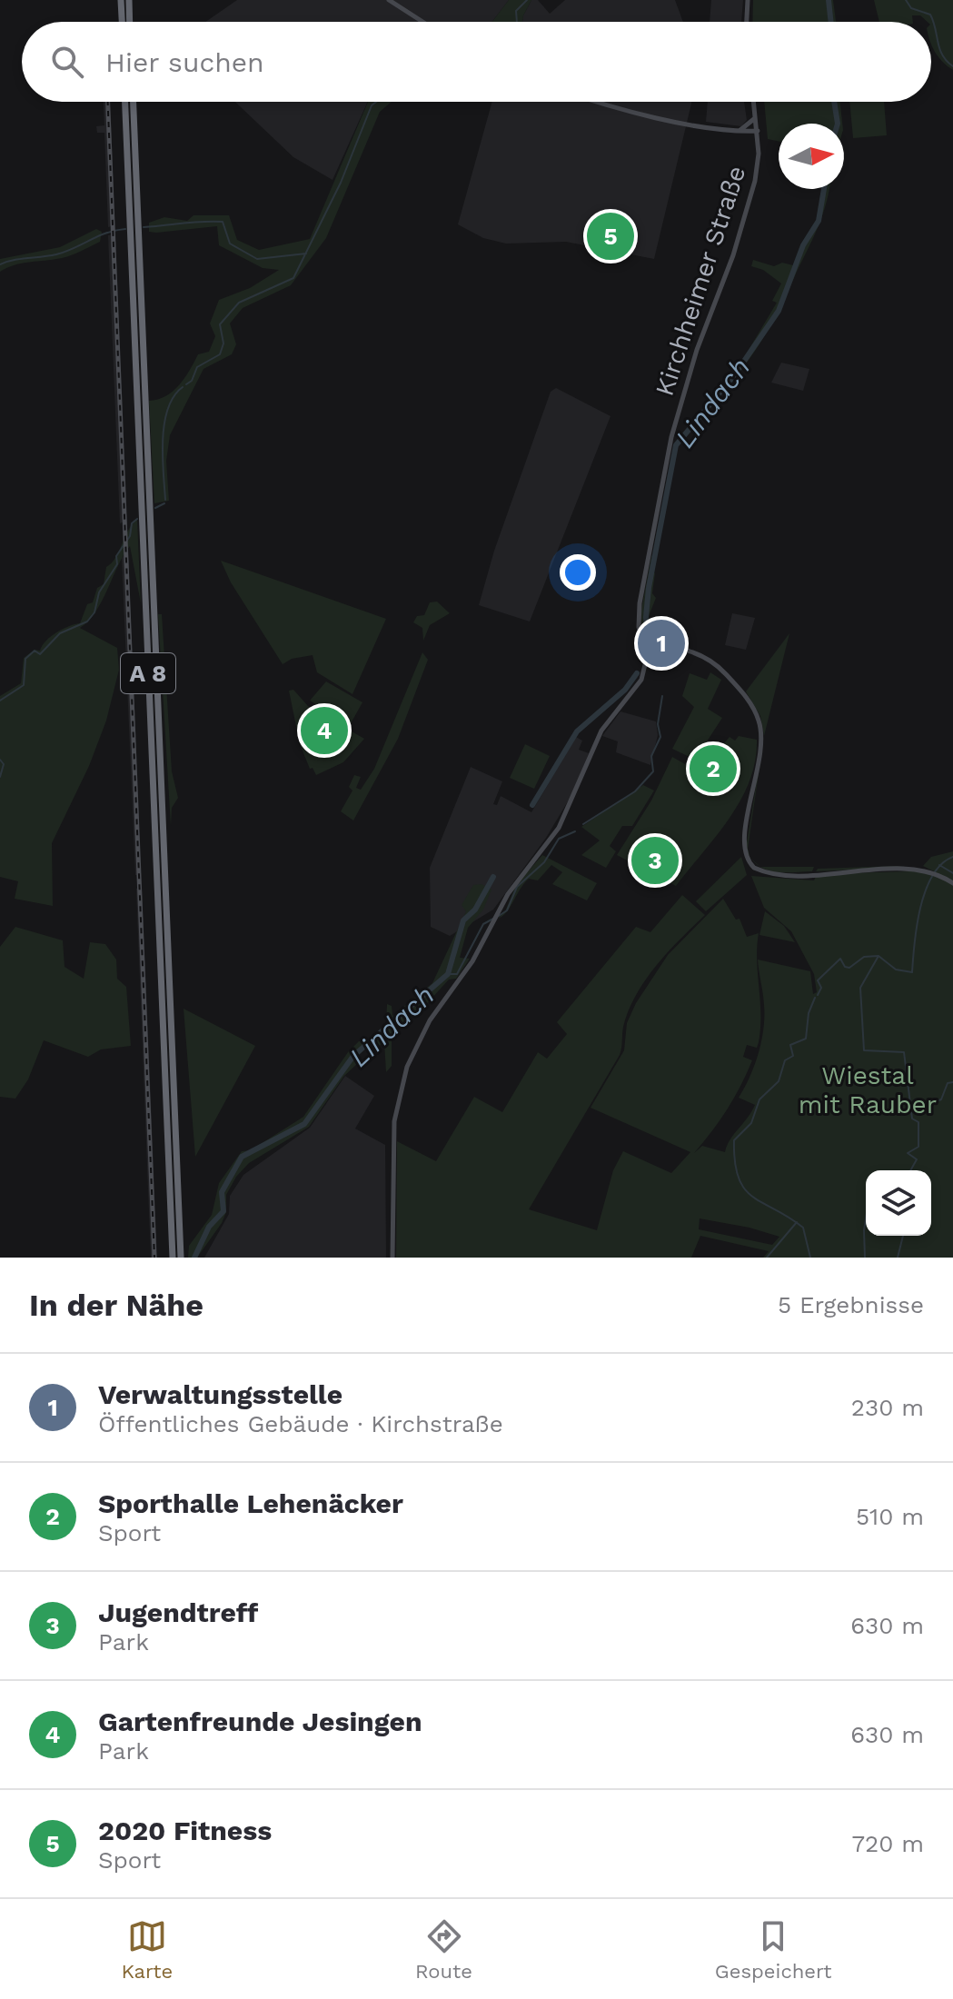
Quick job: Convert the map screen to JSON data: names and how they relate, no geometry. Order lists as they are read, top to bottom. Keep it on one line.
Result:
{"streets":{"highway":["A 8"],"main road":["Kirchheimer Straße"]},"water":["Lindach"],"parks":["Wiestal mit Rauber"],"north":"right","page":{"search":"Hier suchen","pins":["5","1","4","2","3"],"heading":["In der Nähe","5 Ergebnisse"],"list":[{"mark":"1","name":"Verwaltungsstelle","note":"Öffentliches Gebäude · Kirchstraße","value":"230 m"},{"mark":"2","name":"Sporthalle Lehenäcker","note":"Sport","value":"510 m"},{"mark":"3","name":"Jugendtreff","note":"Park","value":"630 m"},{"mark":"4","name":"Gartenfreunde Jesingen","note":"Park","value":"630 m"},{"mark":"5","name":"2020 Fitness","note":"Sport","value":"720 m"}],"nav":["Karte","Route","Gespeichert"]}}
